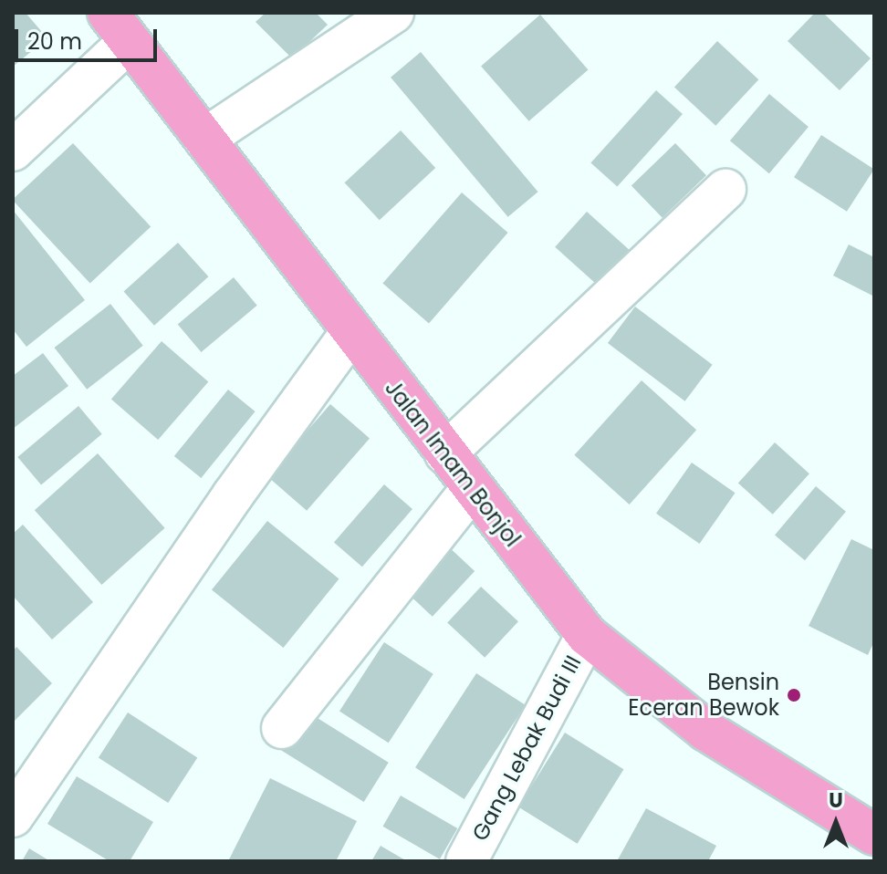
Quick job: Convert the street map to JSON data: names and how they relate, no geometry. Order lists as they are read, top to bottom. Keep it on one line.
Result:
{"streets":{"highway":["Jalan Imam Bonjol"],"street":["Gang Lebak Budi III"]},"crossings":[["Jalan Imam Bonjol","Gang Lebak Budi III"]],"places":["Bensin Eceran Bewok"],"scale_bar":"20 m","north":"top"}
